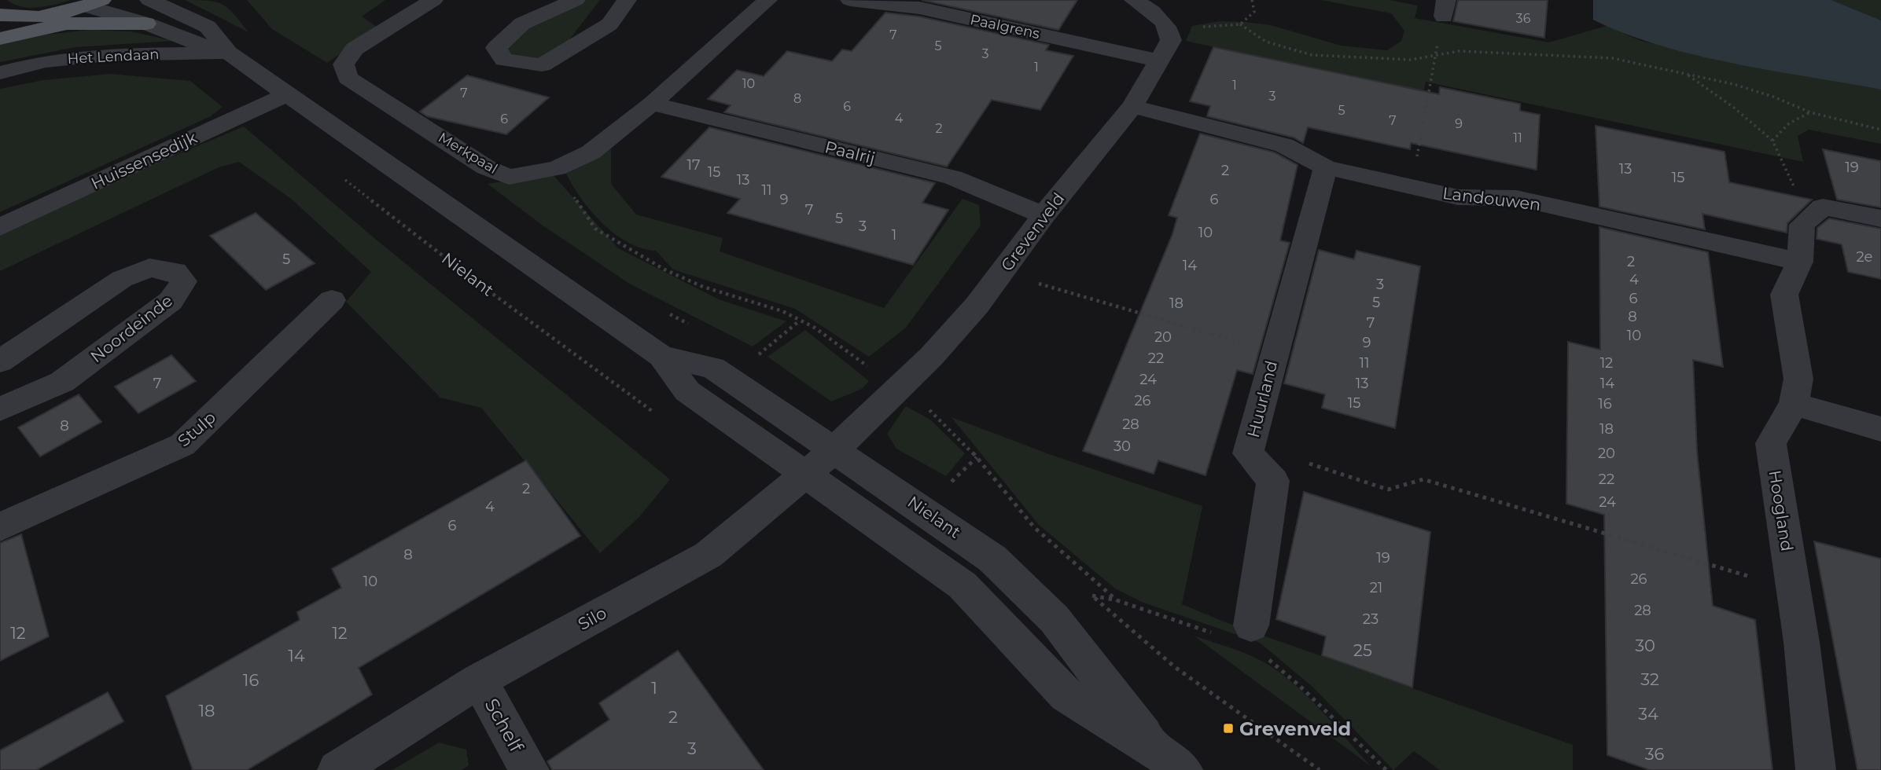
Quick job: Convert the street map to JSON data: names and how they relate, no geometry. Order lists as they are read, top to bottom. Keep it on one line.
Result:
{"streets":{"street":["Paalgrens","Het Lendaan","Paalrij","Merkpaal","Huissensedijk","Landouwen","Grevenveld","Nielant","Noordeinde","Huurland","Stulp","Hoogland","Silo","Schelf"]},"crossings":[["Paalgrens","Grevenveld"],["Het Lendaan","Nielant"],["Paalrij","Merkpaal"],["Paalrij","Grevenveld"],["Huissensedijk","Nielant"],["Landouwen","Grevenveld"],["Landouwen","Huurland"],["Landouwen","Hoogland"],["Grevenveld","Nielant"],["Grevenveld","Silo"],["Nielant","Silo"],["Silo","Schelf"]],"places":{"transit":["Grevenveld"]},"house_numbers":["36","7","5","3","1","10","1","7","3","8","6","5","4","6","7","9","2","11","17","19","13","2","15","15","13","11","9","6","7","5","3","10","1","2e","5","2","14","4","3","6","5","18","8","7","10","20","9","22","11","12","24","7","13","14","26","15","16","28","8","18","30","20","22","2","24","4","6","8","19","26","10","21","28","23","12","12","30","25","14","32","16","1","18","34","2","3","36"]}
